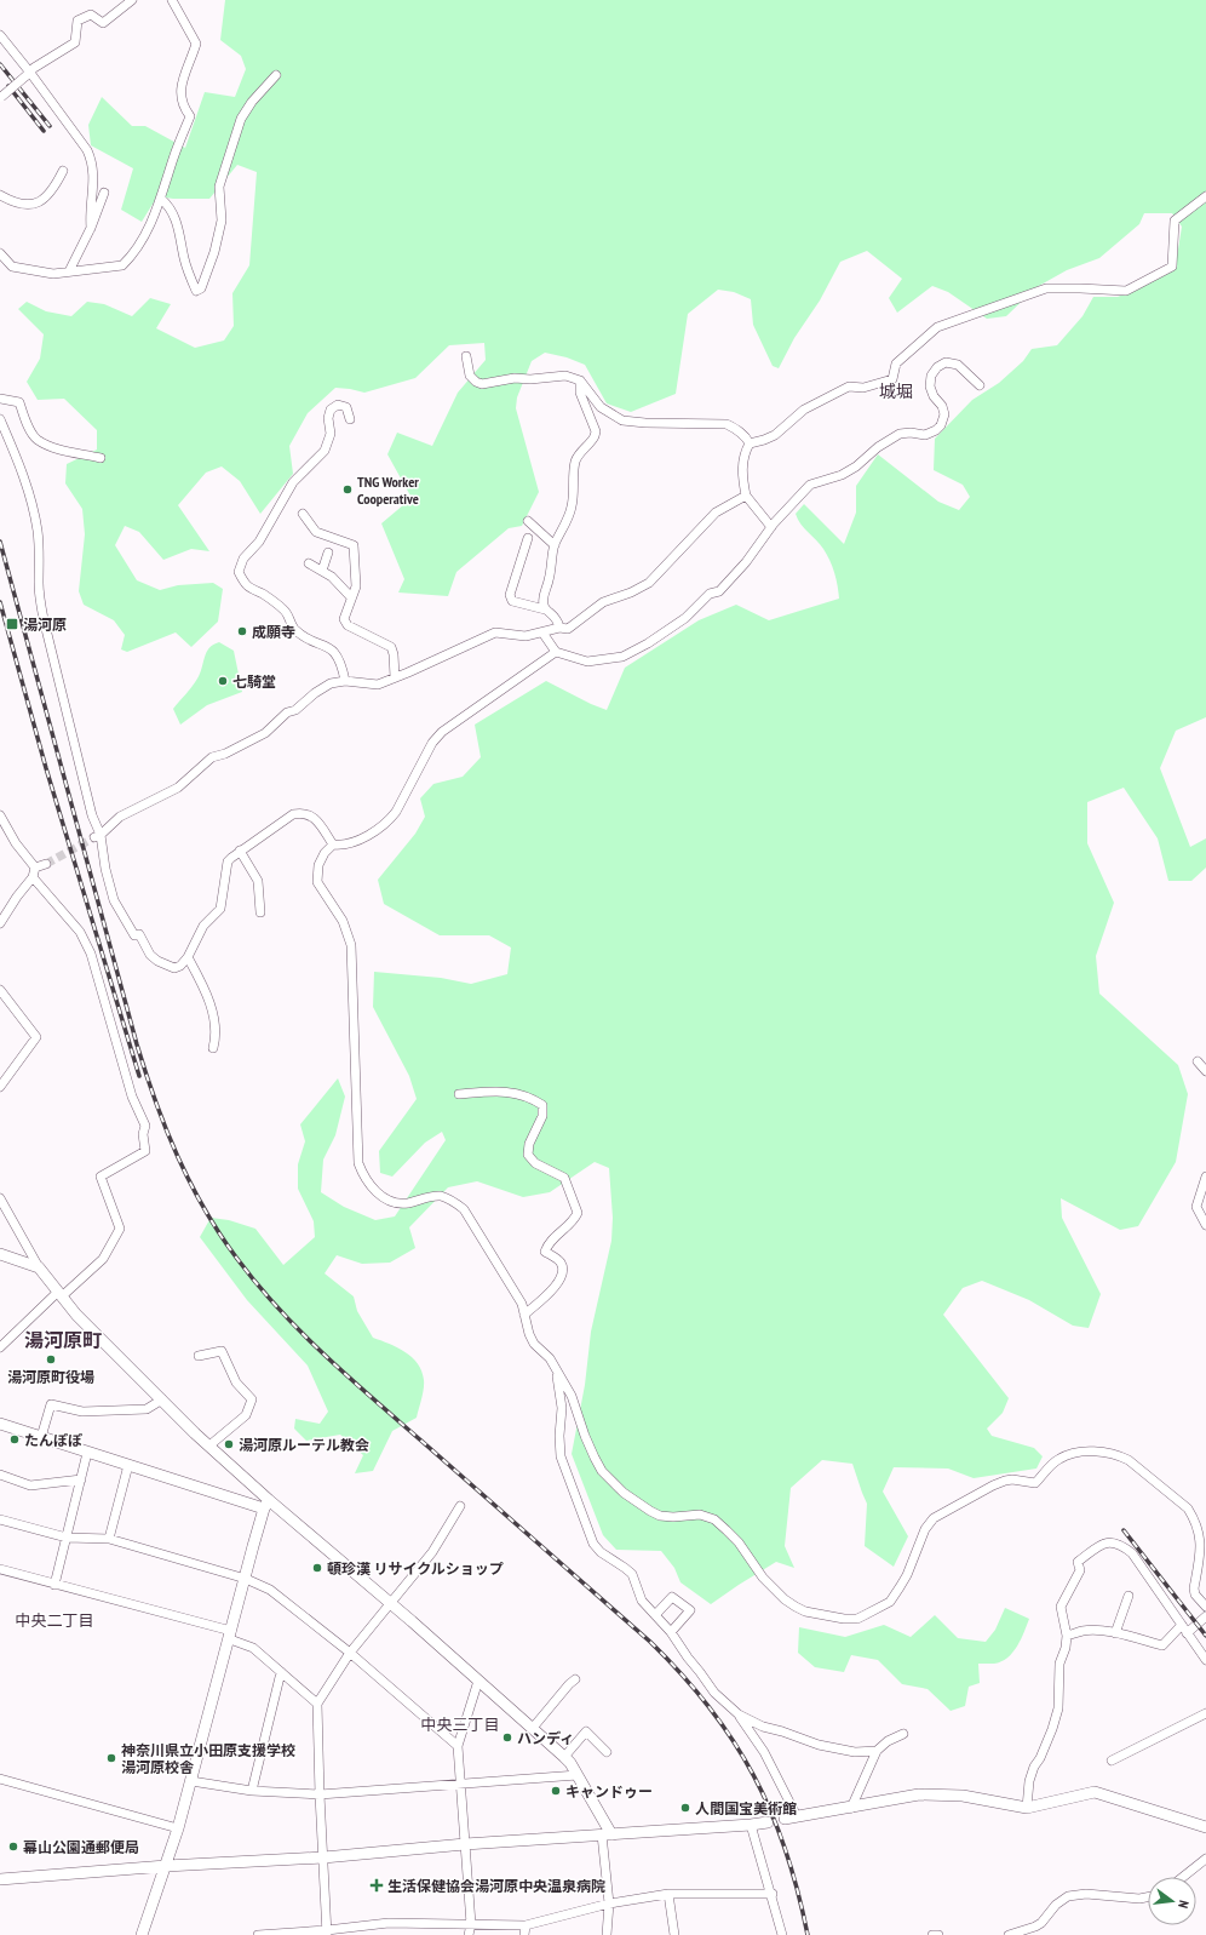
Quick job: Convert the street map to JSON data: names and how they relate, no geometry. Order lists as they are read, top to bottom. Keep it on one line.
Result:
{"districts":["城堀","湯河原町","中央二丁目","中央三丁目"],"places":{"other":["TNG Worker Cooperative","成願寺","七騎堂","湯河原町役場","たんぽぽ","湯河原ルーテル教会","頓珍漢 リサイクルショップ","ハンディ","神奈川県立小田原支援学校 湯河原校舎","キャンドゥー","人間国宝美術館","幕山公園通郵便局"],"transit":["湯河原"],"health":["生活保健協会湯河原中央温泉病院"]},"north":"right"}
